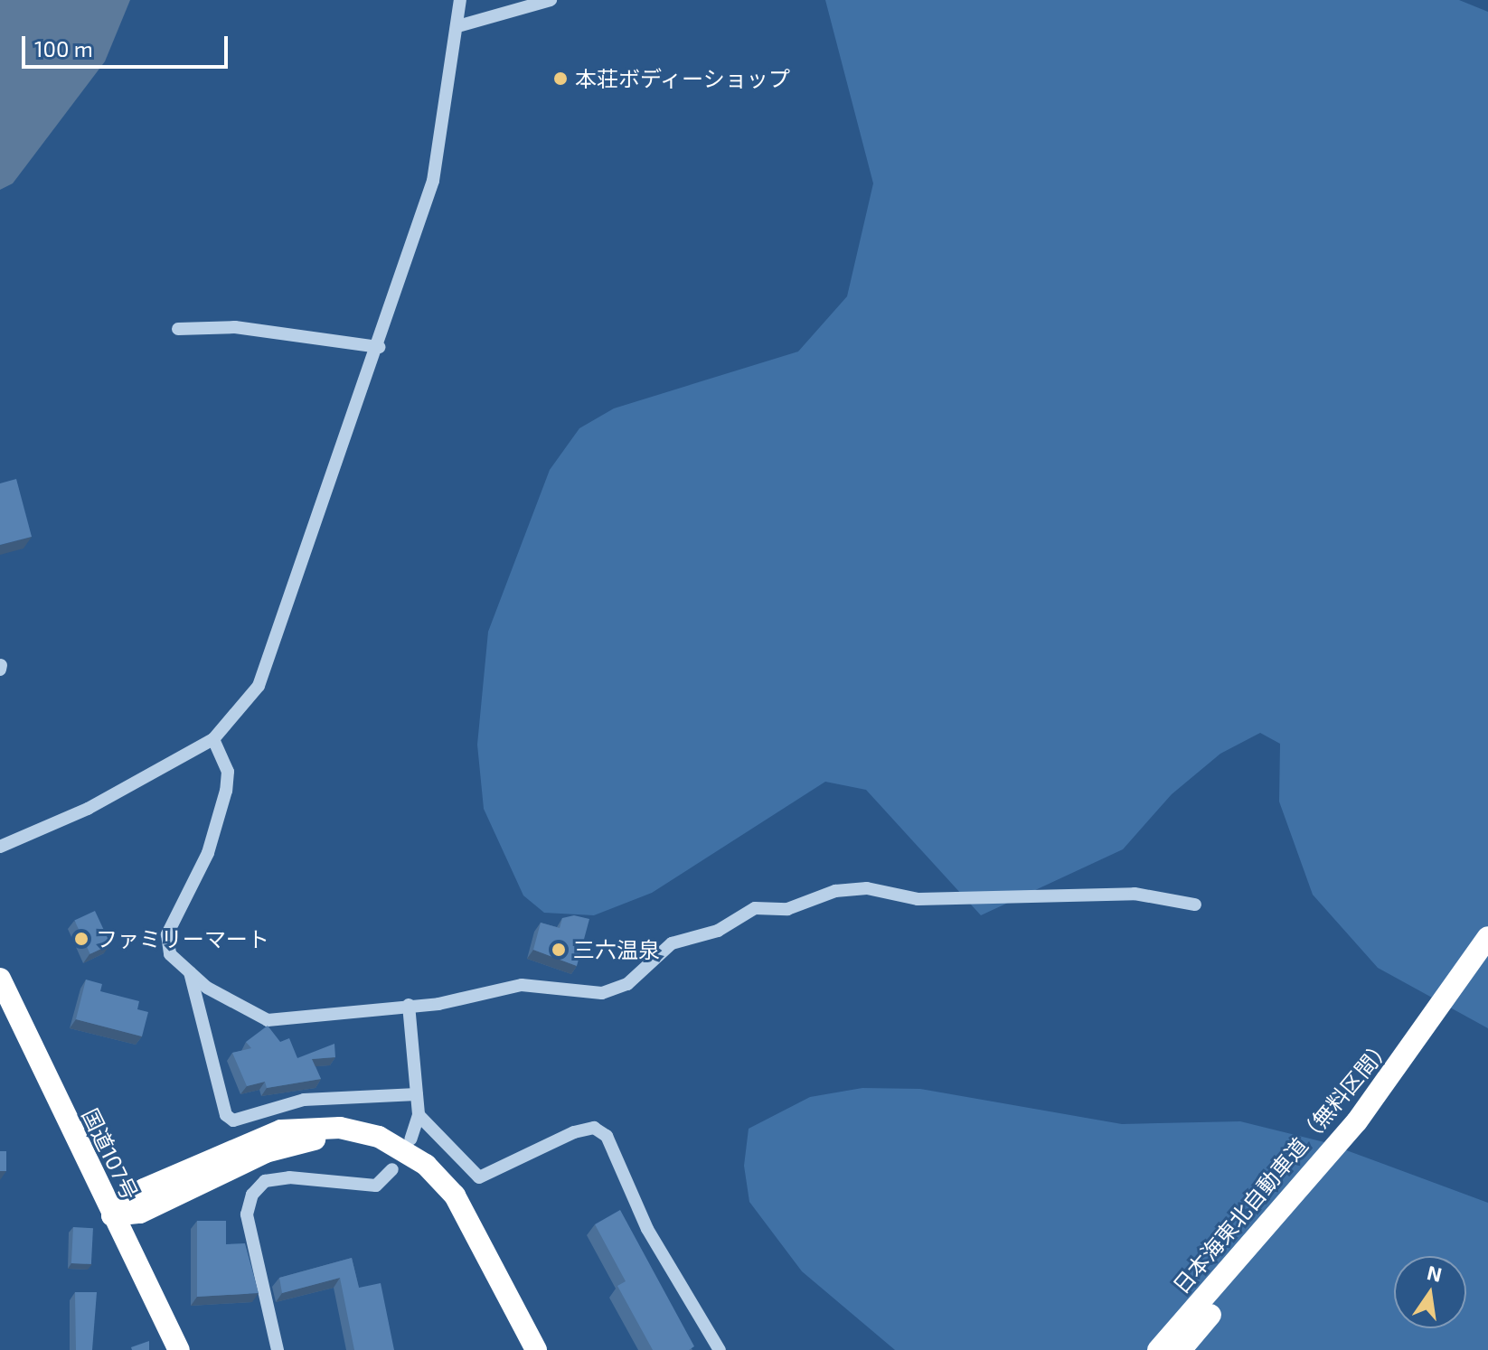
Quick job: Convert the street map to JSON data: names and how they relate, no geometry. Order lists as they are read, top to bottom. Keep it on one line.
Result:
{"streets":{"highway":["国道107号","日本海東北自動車道（無料区間）"]},"places":["本荘ボディーショップ","ファミリーマート","三六温泉"],"scale_bar":"100 m","north":"top"}
